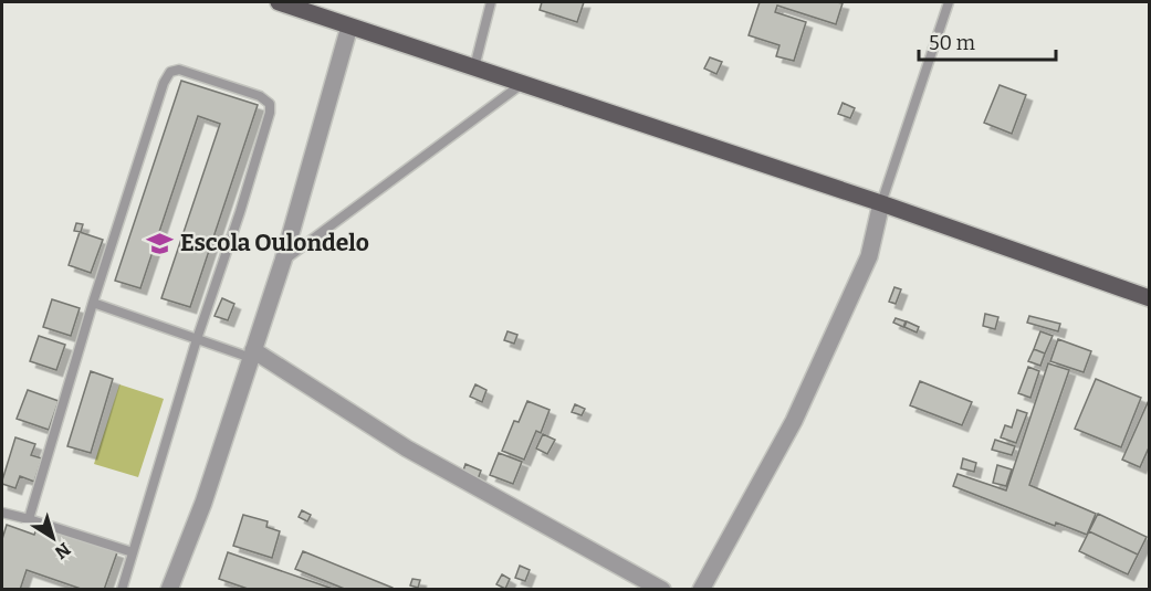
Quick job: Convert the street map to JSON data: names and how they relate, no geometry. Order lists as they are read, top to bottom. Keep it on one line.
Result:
{"places":{"school or university":["Escola Oulondelo"]},"scale_bar":"50 m","north":"bottom right"}
